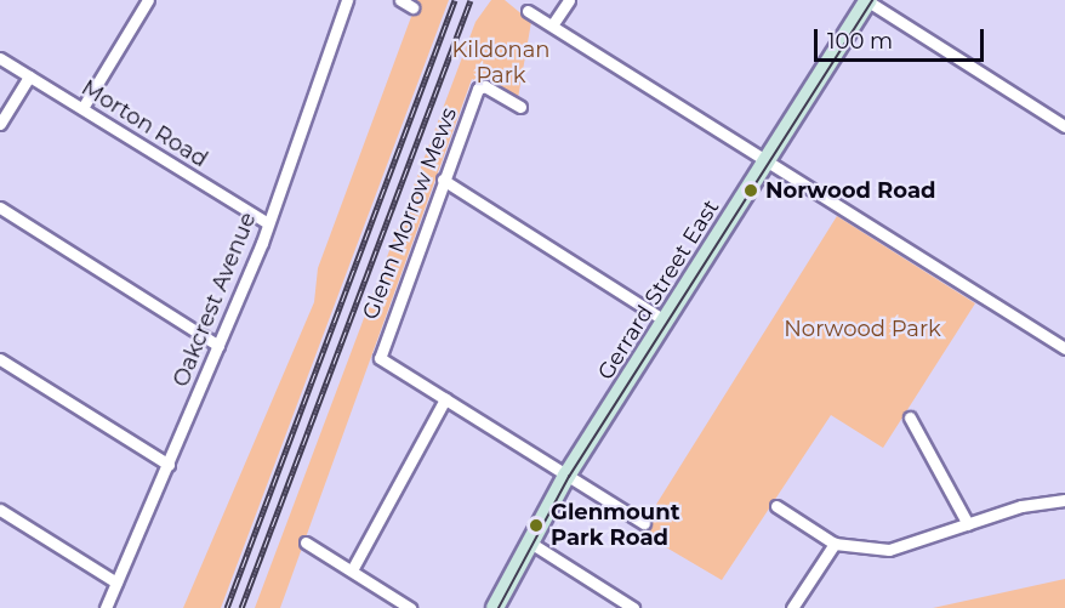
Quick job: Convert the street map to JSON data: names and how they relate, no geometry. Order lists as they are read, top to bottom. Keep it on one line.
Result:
{"streets":{"main road":["Gerrard Street East"],"street":["Morton Road","Glenn Morrow Mews","Oakcrest Avenue"]},"crossings":[["Morton Road","Oakcrest Avenue"]],"parks":["Kildonan Park","Norwood Park"],"places":["Norwood Road","Glenmount Park Road"],"scale_bar":"100 m"}
